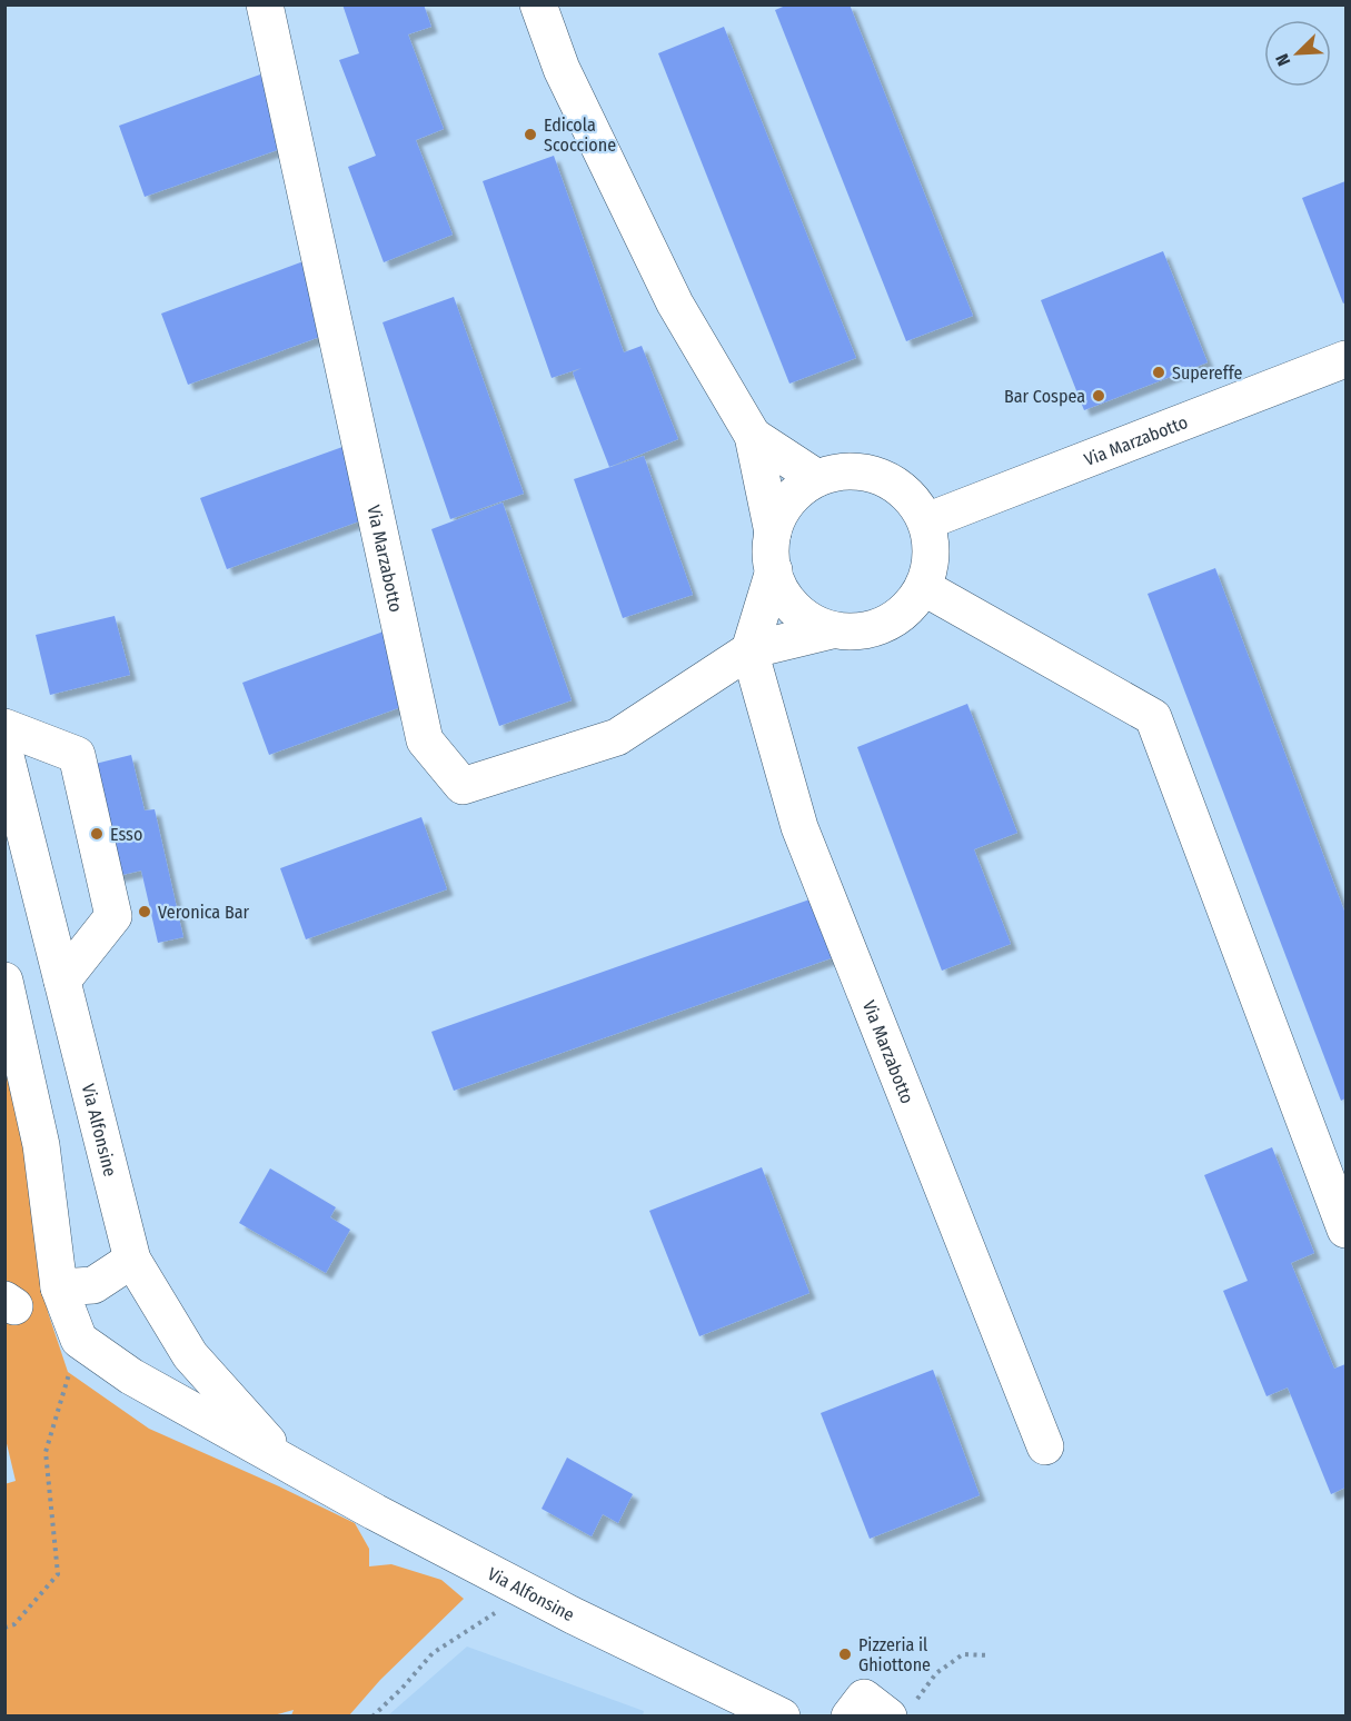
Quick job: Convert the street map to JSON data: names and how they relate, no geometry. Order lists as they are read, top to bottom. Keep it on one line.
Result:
{"streets":{"street":["Via Marzabotto","Via Alfonsine"]},"places":["Edicola Scoccione","Supereffe","Bar Cospea","Esso","Veronica Bar","Pizzeria il Ghiottone"],"north":"bottom left"}
